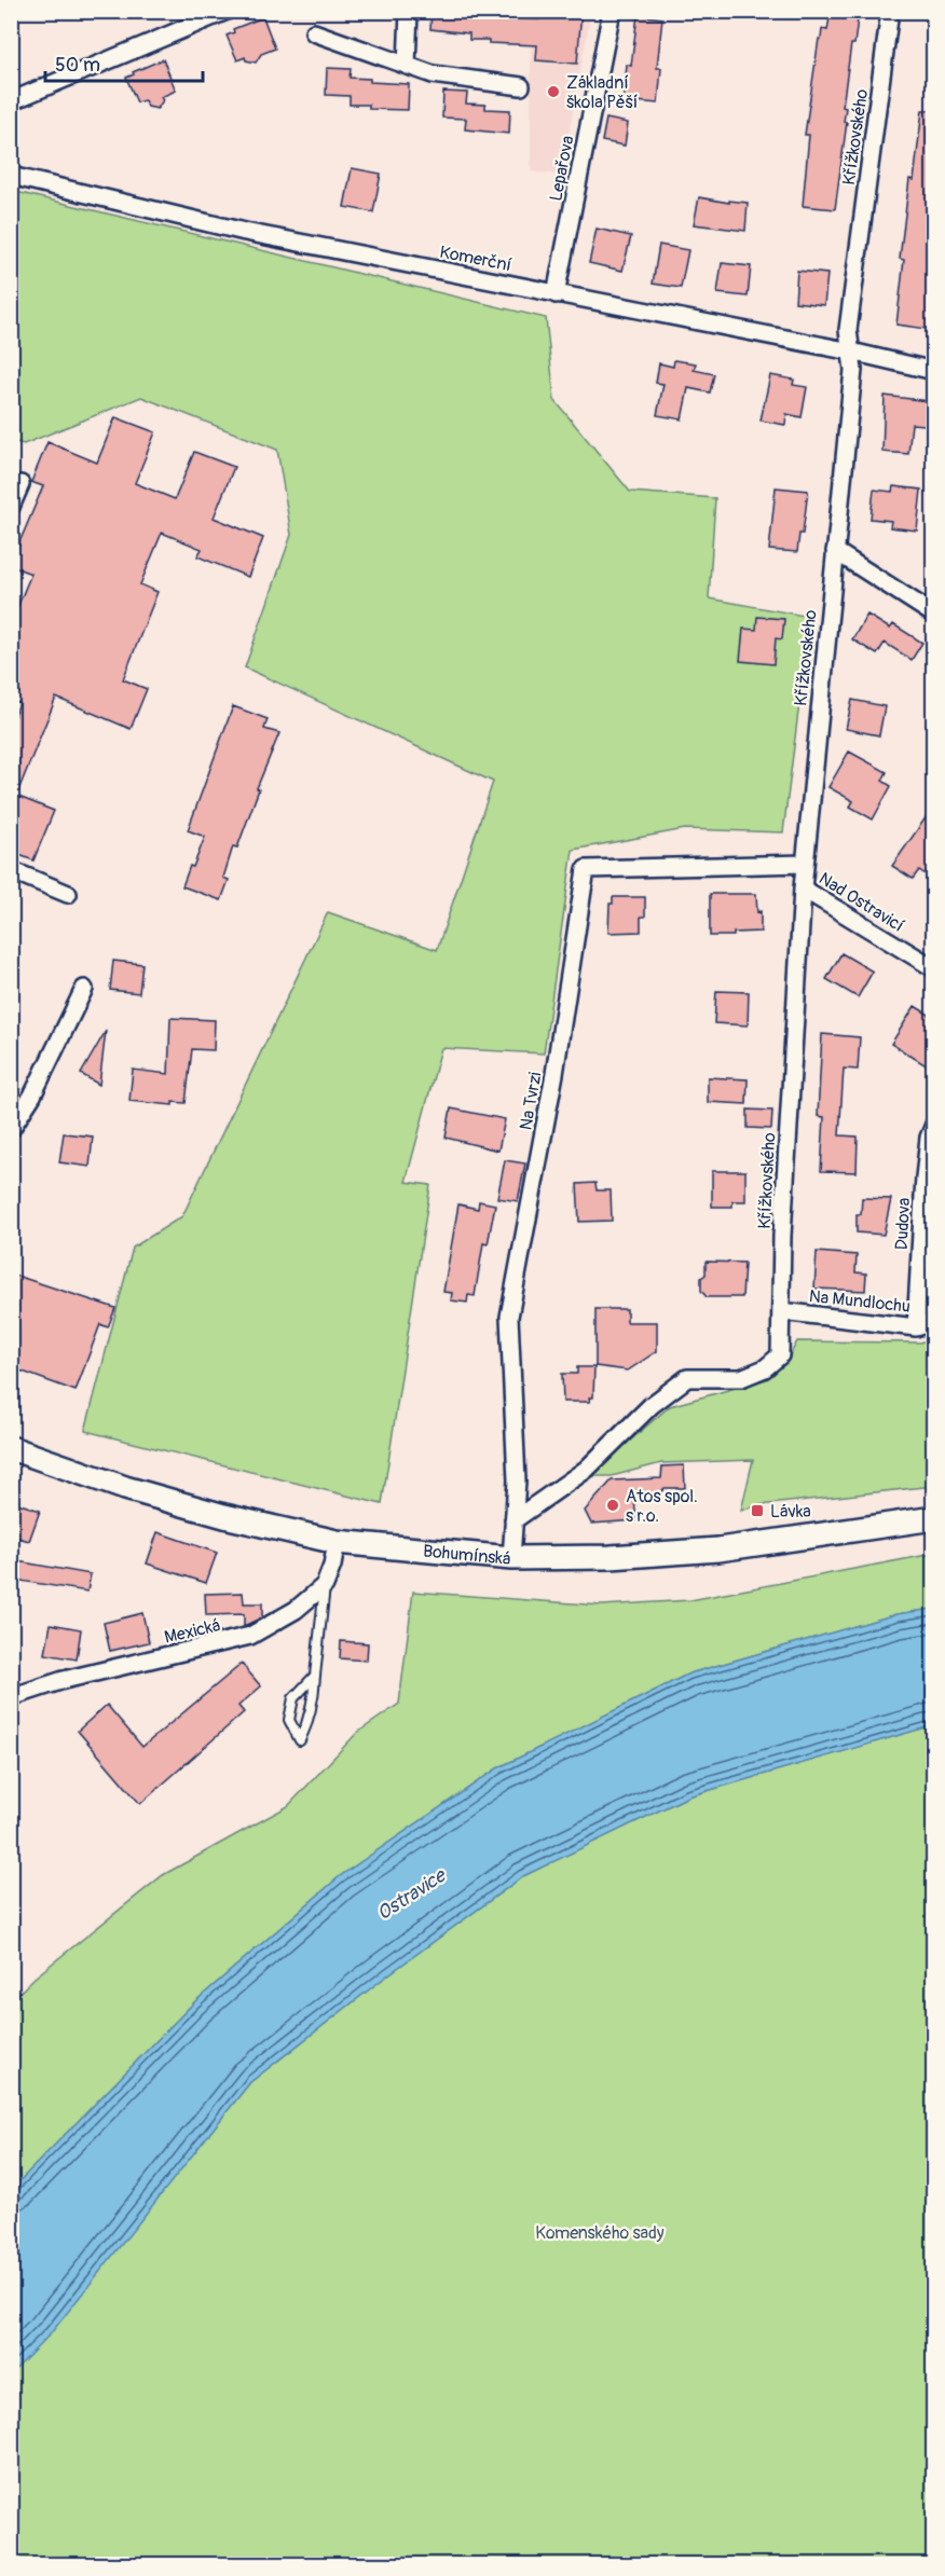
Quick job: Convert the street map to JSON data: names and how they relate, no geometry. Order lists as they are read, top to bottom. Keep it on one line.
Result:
{"streets":{"main road":["Bohumínská"],"street":["Křížkovského","Lepařova","Komerční","Nad Ostravicí","Na Tvrzi","Dudova","Na Mundlochu","Mexická"]},"crossings":[["Křížkovského","Komerční"],["Křížkovského","Nad Ostravicí"],["Křížkovského","Na Tvrzi"],["Křížkovského","Na Mundlochu"],["Lepařova","Komerční"],["Na Tvrzi","Bohumínská"],["Dudova","Na Mundlochu"]],"water":["Ostravice"],"parks":["Komenského sady"],"places":{"other":["Základní škola Pěší","Atos spol. s r.o."],"transit":["Lávka"]},"scale_bar":"50 m"}
